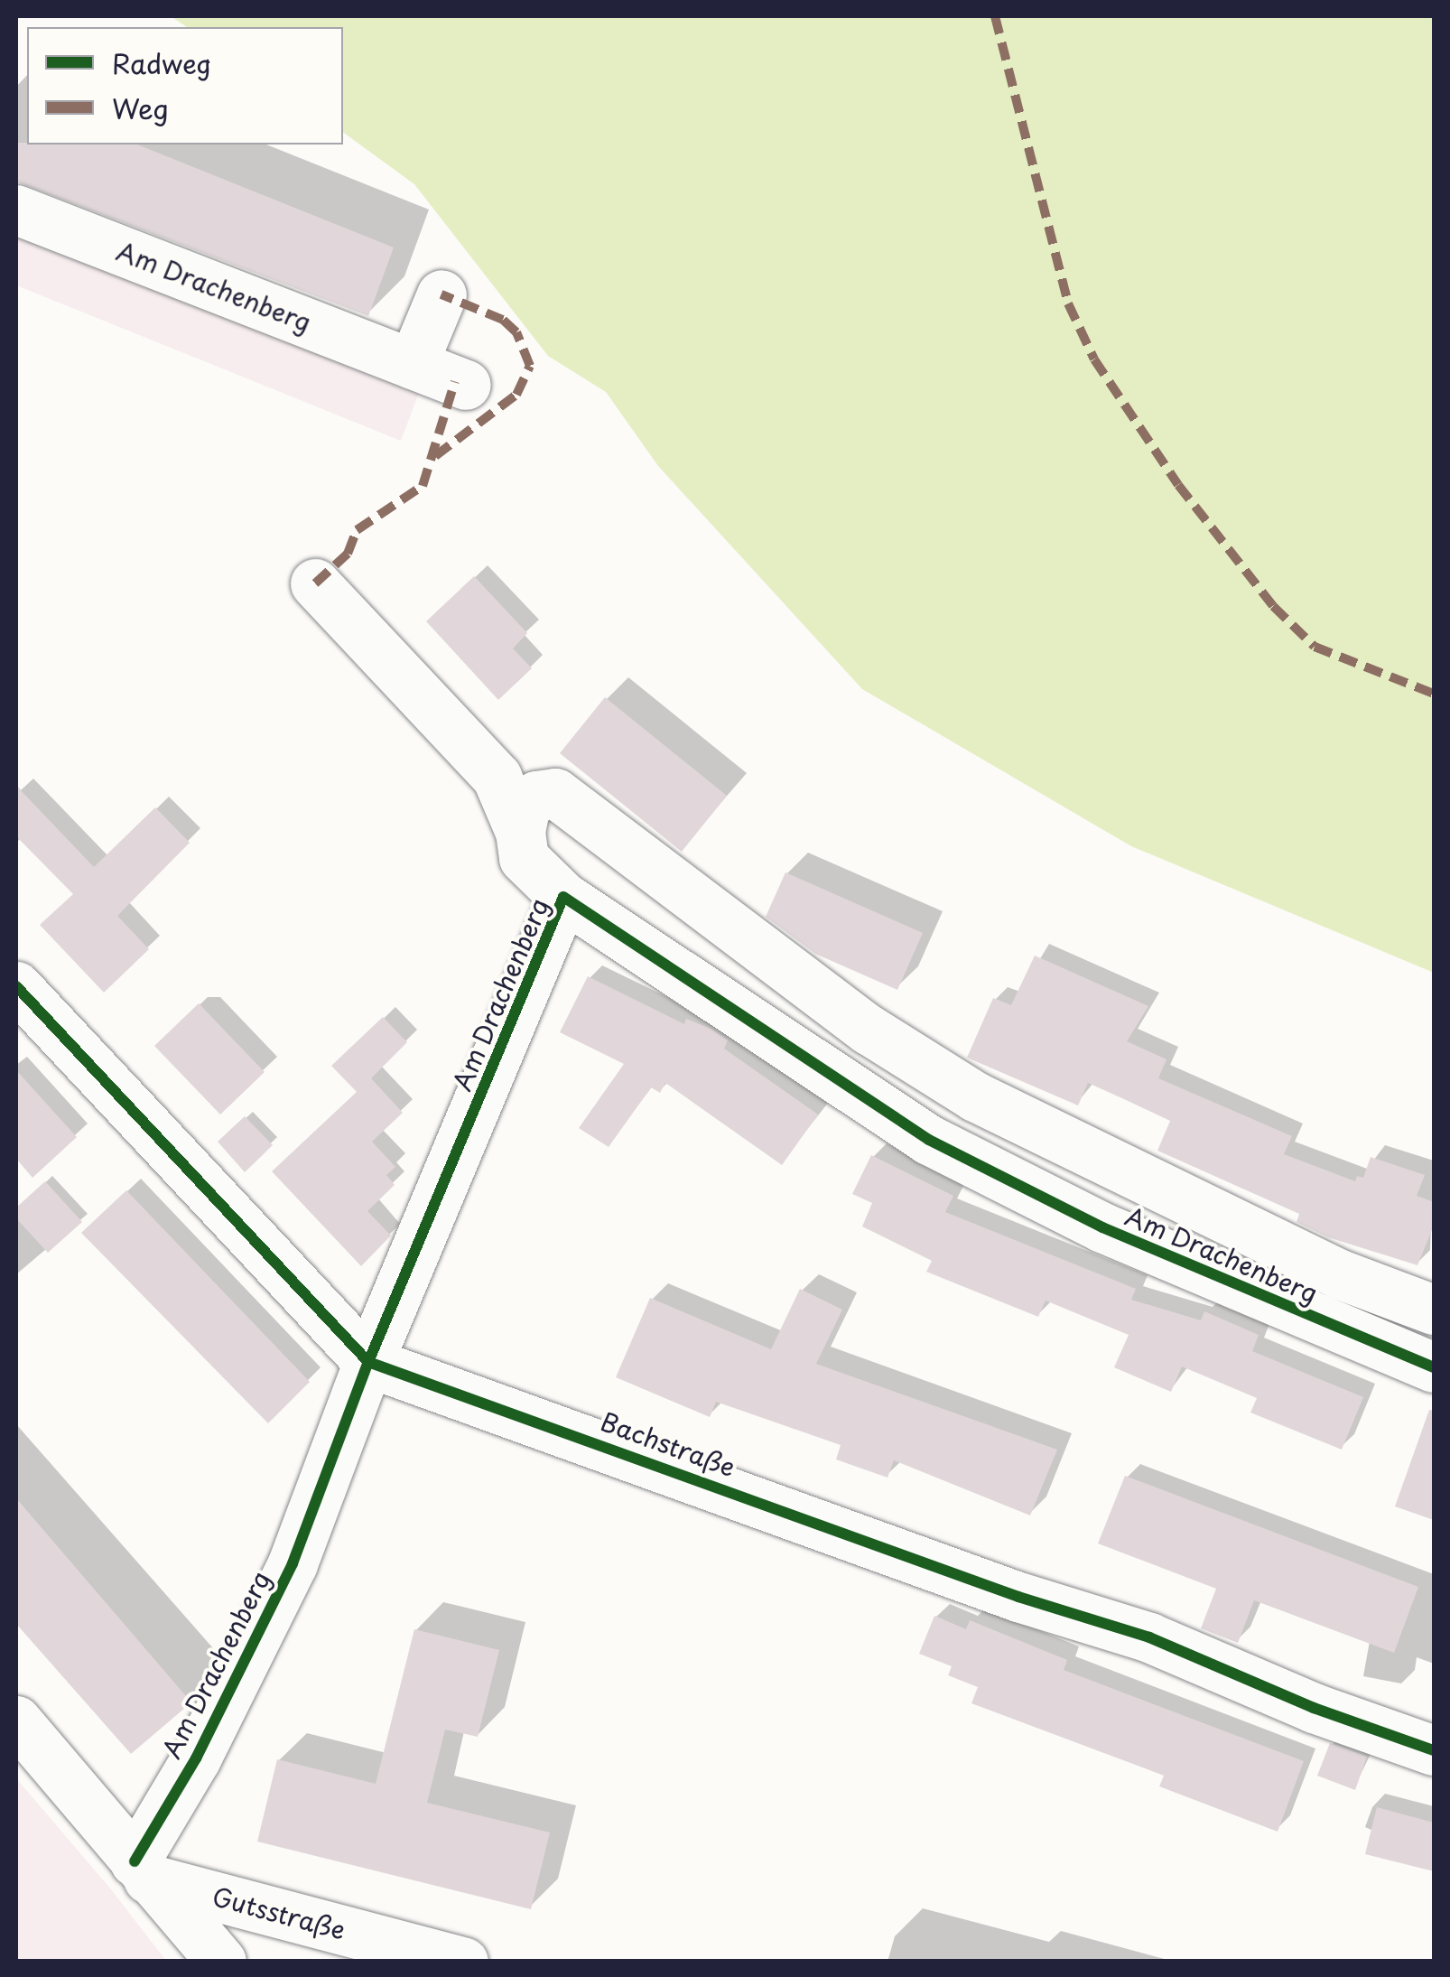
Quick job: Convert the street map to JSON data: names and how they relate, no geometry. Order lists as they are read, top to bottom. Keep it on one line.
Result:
{"streets":{"street":["Am Drachenberg","Bachstraße","Gutsstraße"]},"crossings":[["Am Drachenberg","Bachstraße"],["Am Drachenberg","Gutsstraße"]],"legend":["Radweg","Weg"]}
